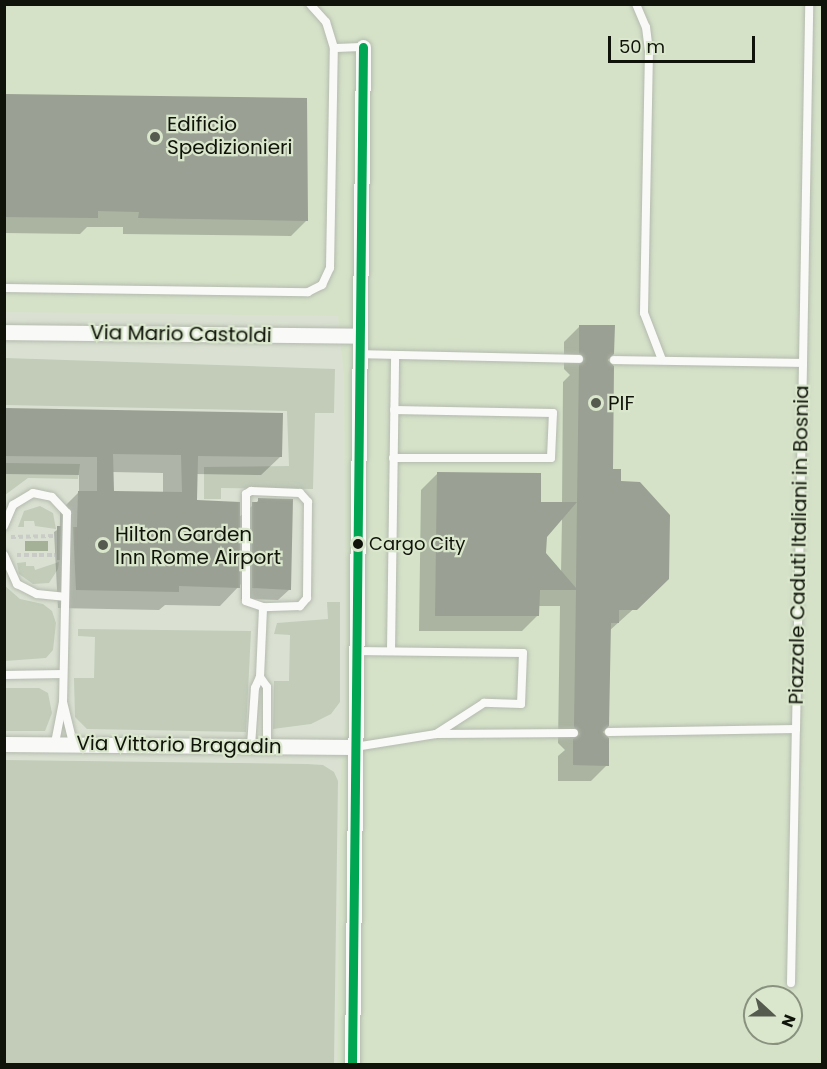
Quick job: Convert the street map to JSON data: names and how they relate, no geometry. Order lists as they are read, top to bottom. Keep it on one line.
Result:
{"streets":{"street":["Via Mario Castoldi","Via Vittorio Bragadin"],"lane":["Piazzale Caduti Italiani in Bosnia"]},"places":["Edificio Spedizionieri","PIF","Cargo City","Hilton Garden Inn Rome Airport"],"scale_bar":"50 m","north":"right"}
